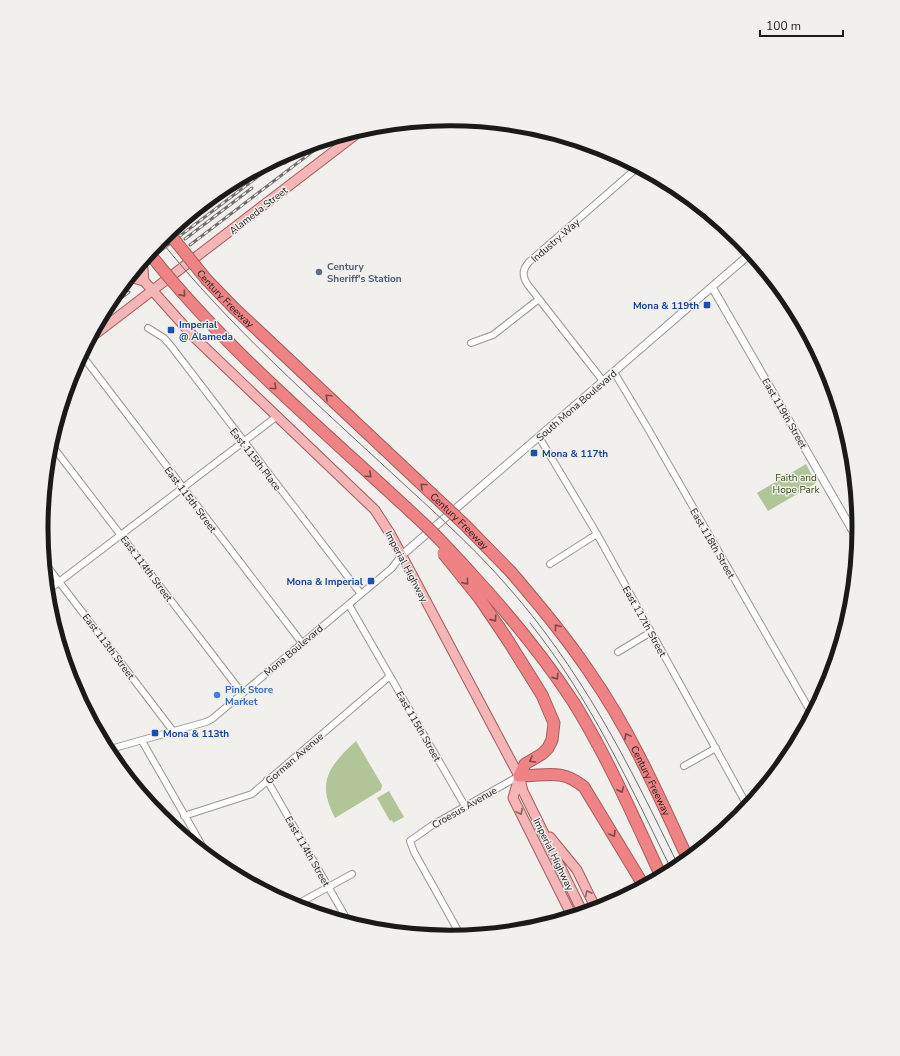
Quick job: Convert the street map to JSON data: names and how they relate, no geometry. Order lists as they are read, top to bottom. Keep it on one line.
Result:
{"streets":{"highway":["Century Freeway"],"main road":["Alameda Street","Imperial Highway"],"street":["Industry Way","South Mona Boulevard","East 119th Street","East 115th Place","East 115th Street","East 118th Street","East 114th Street","East 117th Street","East 113th Street","Mona Boulevard","Gorman Avenue","Croesus Avenue"]},"crossings":[["Alameda Street","Imperial Highway"],["Industry Way","South Mona Boulevard"],["South Mona Boulevard","East 119th Street"],["South Mona Boulevard","East 118th Street"],["South Mona Boulevard","Imperial Highway"],["South Mona Boulevard","East 117th Street"],["South Mona Boulevard","Mona Boulevard"],["East 115th Place","Mona Boulevard"],["East 115th Street","Mona Boulevard"],["East 115th Street","Gorman Avenue"],["East 115th Street","Croesus Avenue"],["Imperial Highway","Mona Boulevard"],["Imperial Highway","Croesus Avenue"],["East 114th Street","Mona Boulevard"],["East 114th Street","Gorman Avenue"],["East 113th Street","Mona Boulevard"]],"parks":["Faith and Hope Park"],"places":{"other":["Century Sheriff's Station","Pink Store Market"],"transit":["Mona & 119th","Imperial @ Alameda","Mona & 117th","Mona & Imperial","Mona & 113th"]},"scale_bar":"100 m"}
